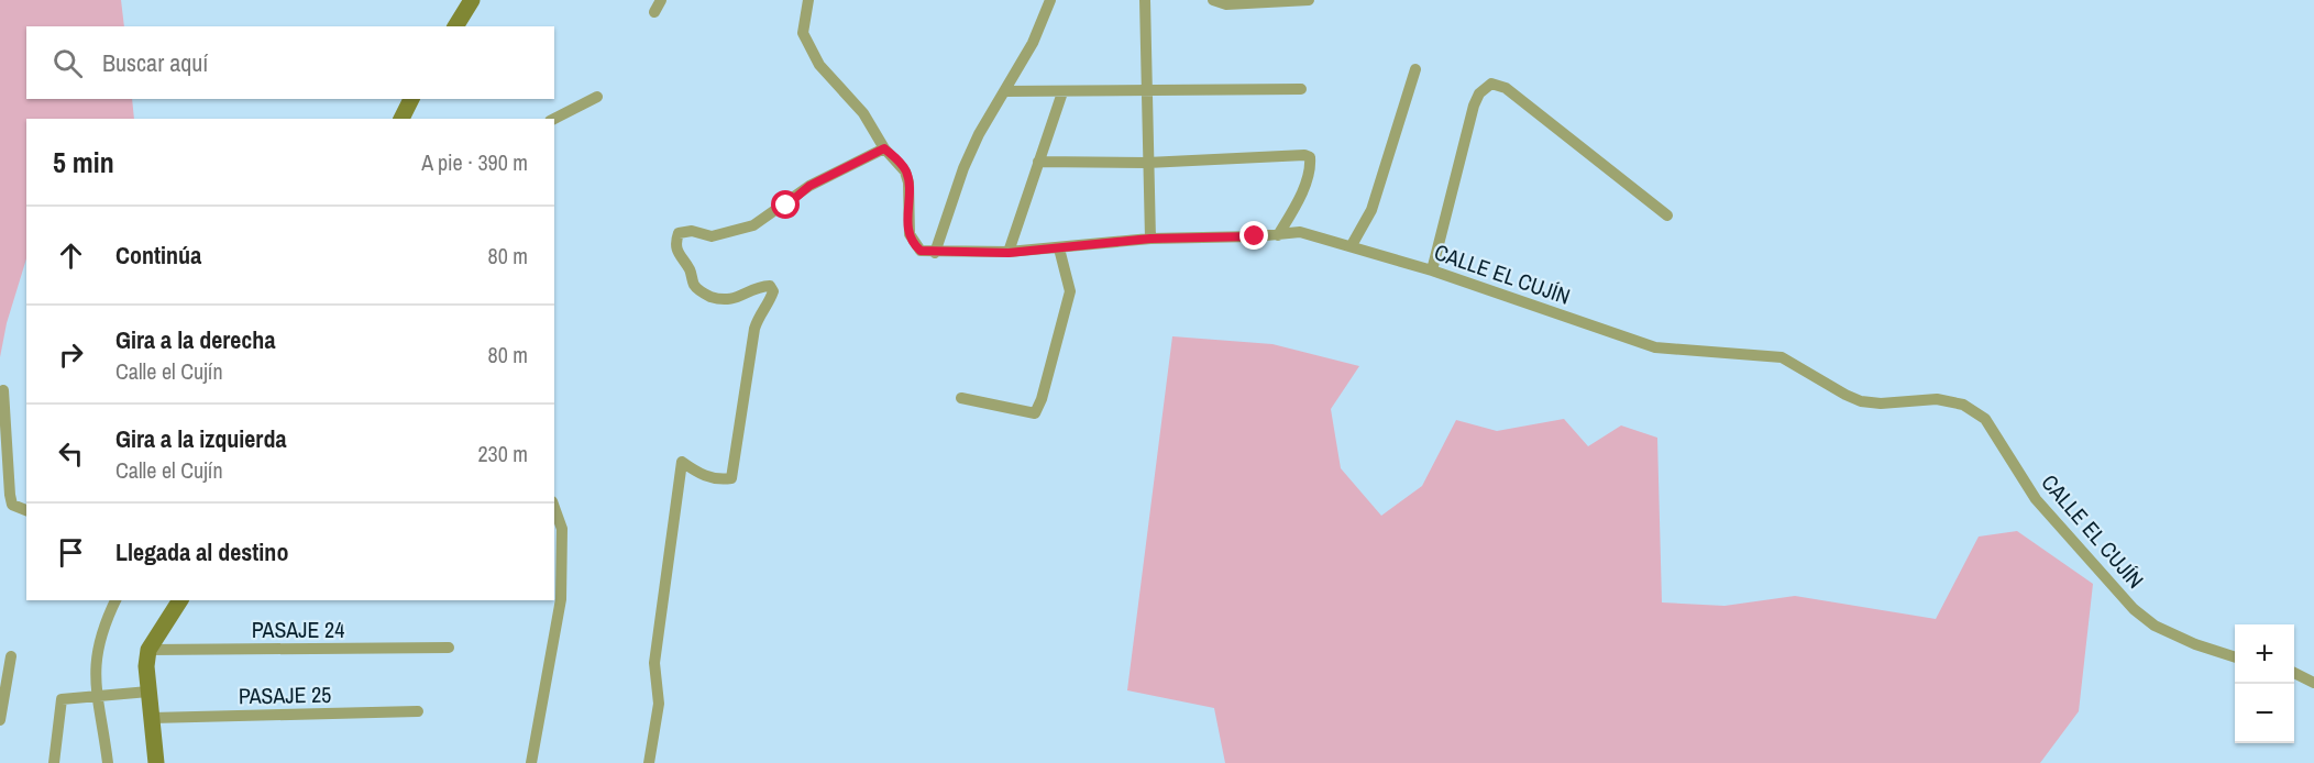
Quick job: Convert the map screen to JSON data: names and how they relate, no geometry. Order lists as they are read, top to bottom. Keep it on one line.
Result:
{"streets":{"street":["CALLE EL CUJÍN","PASAJE 24","PASAJE 25"]},"page":{"search":"Buscar aquí","heading":["5 min","A pie · 390 m"],"list":[["Continúa","80 m"],["Gira a la derecha","Calle el Cujín","80 m"],["Gira a la izquierda","Calle el Cujín","230 m"],"Llegada al destino"],"map_buttons":["+","−"]}}
